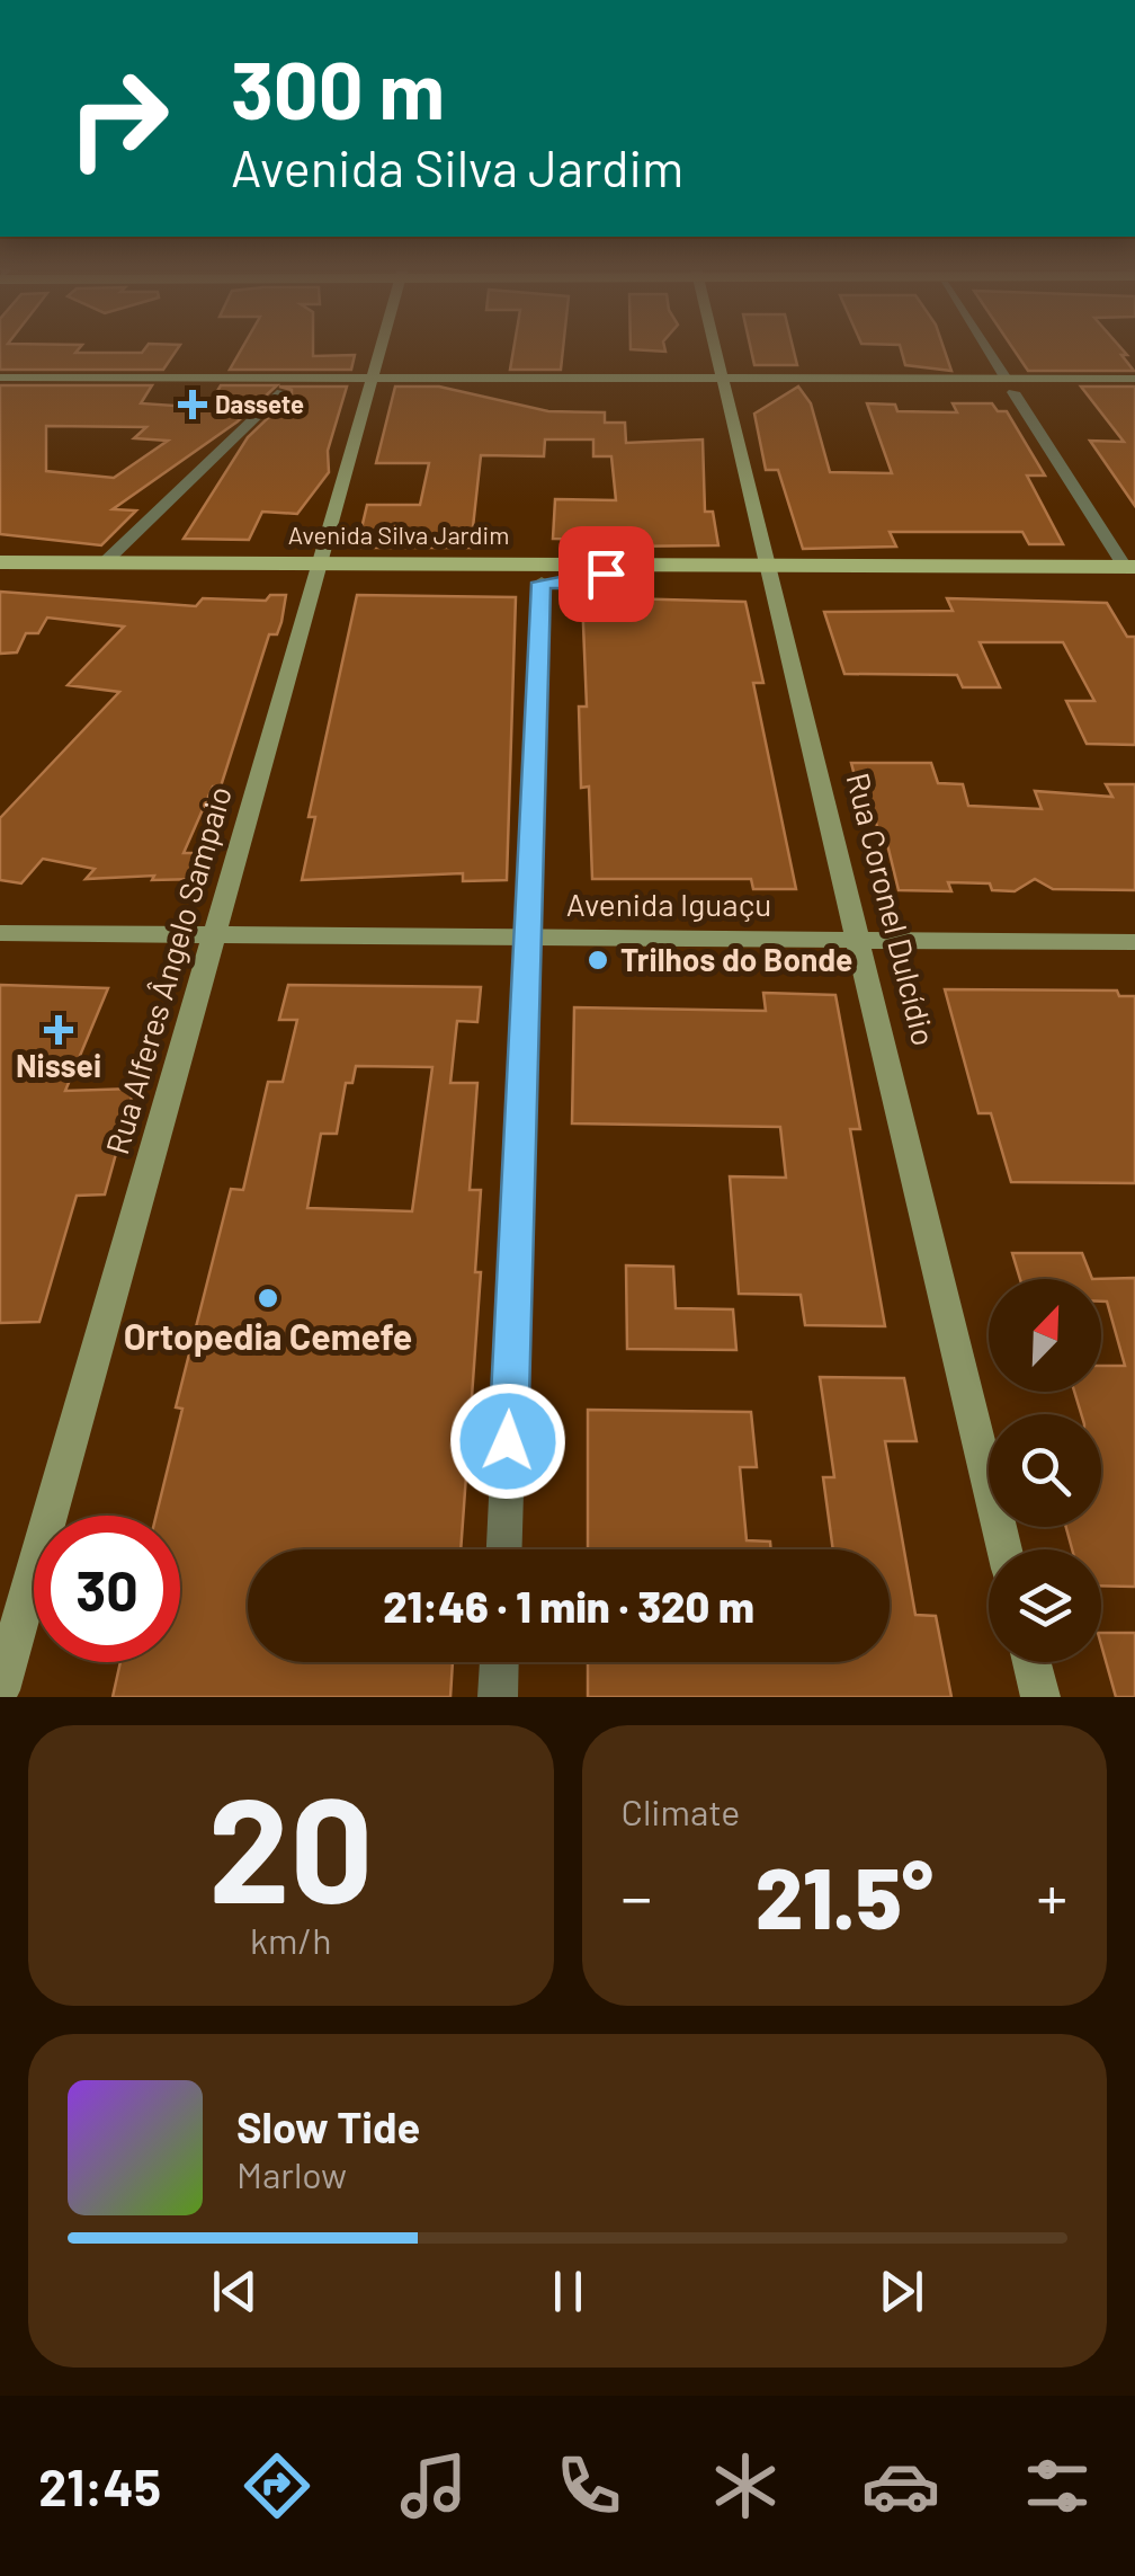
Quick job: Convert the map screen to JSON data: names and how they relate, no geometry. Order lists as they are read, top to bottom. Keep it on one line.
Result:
{"streets":{"main road":["Avenida Silva Jardim","Avenida Iguaçu","Rua Coronel Dulcídio","Rua Alferes Ângelo Sampaio"]},"crossings":[["Avenida Silva Jardim","Rua Coronel Dulcídio"],["Avenida Silva Jardim","Rua Alferes Ângelo Sampaio"],["Avenida Iguaçu","Rua Coronel Dulcídio"],["Avenida Iguaçu","Rua Alferes Ângelo Sampaio"]],"places":{"health":["Dassete","Nissei"],"other":["Trilhos do Bonde","Ortopedia Cemefe"]},"north":"top right","page":{"turn":["300 m","Avenida Silva Jardim"],"limit":"30","trip":"21:46 · 1 min · 320 m","tile":[["20","km/h"],"Climate"],"heat":["−","21.5°","+"],"song":["Slow Tide","Marlow"],"tabs":"21:45"}}
